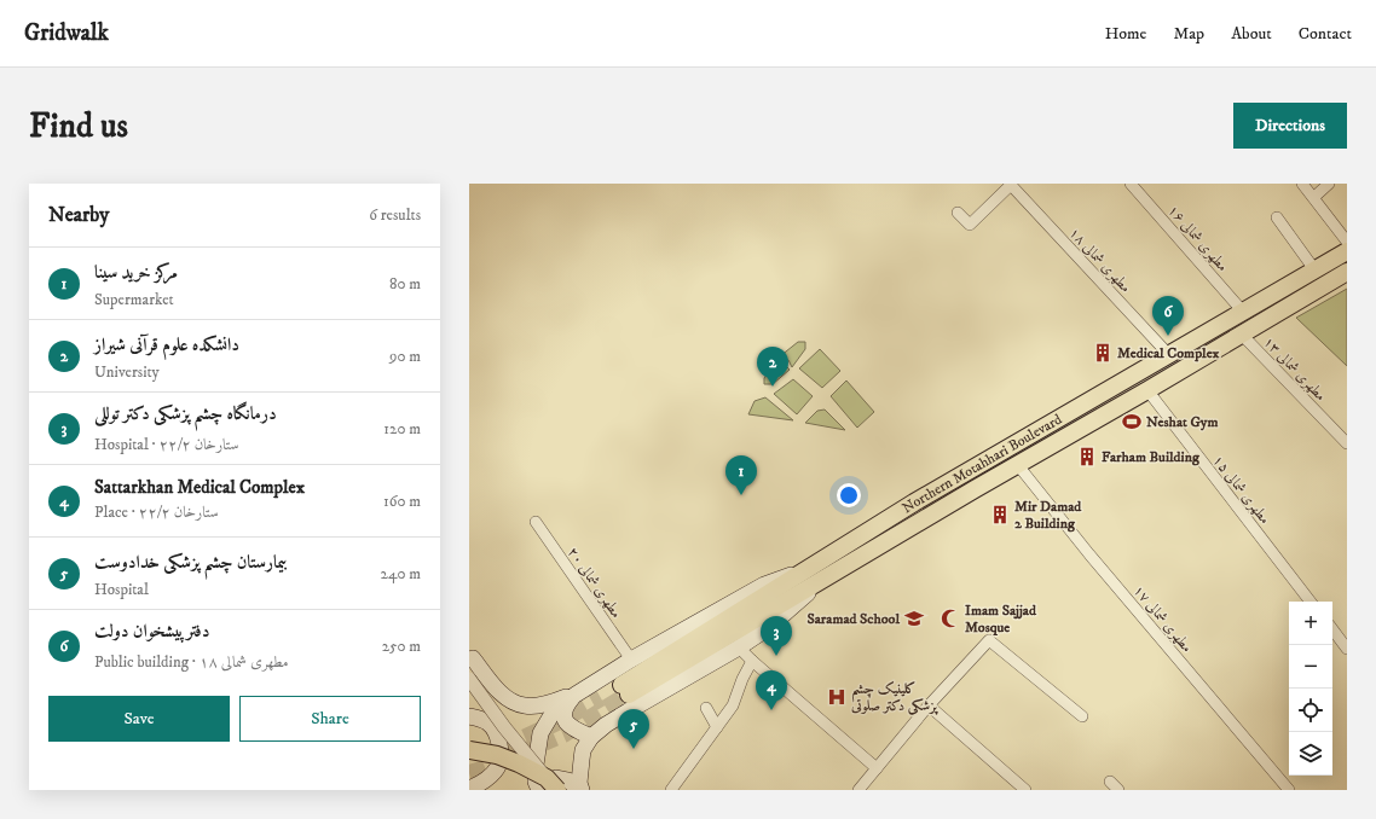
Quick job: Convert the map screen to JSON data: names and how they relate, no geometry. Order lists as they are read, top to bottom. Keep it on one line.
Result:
{"streets":{"main road":["Northern Motahhari Boulevard"],"street":["۱۶ مطهری شمالی","۱۸ مطهری شمالی","۱۳ مطهری شمالی","۱۵ مطهری شمالی","۲۰ مطهری شمالی","۱۷ مطهری شمالی"]},"crossings":[["۱۶ مطهری شمالی","Northern Motahhari Boulevard"],["۱۸ مطهری شمالی","Northern Motahhari Boulevard"],["۱۳ مطهری شمالی","Northern Motahhari Boulevard"],["Northern Motahhari Boulevard","۱۵ مطهری شمالی"],["Northern Motahhari Boulevard","۱۷ مطهری شمالی"]],"places":{"building":["Medical Complex","Farham Building","Mir Damad 2 Building"],"sports":["Neshat Gym"],"school or university":["Saramad School"],"mosque":["Imam Sajjad Mosque"],"hospital":["کلینیک چشم پزشکی دکتر صلوتی"]},"page":{"header":"Gridwalk","nav":["Home","Map","About","Contact"],"buttons":["Directions",["Save","Share"]],"title":"Find us","heading":["Nearby","6 results"],"list":[{"mark":"1","name":"مرکز خرید سینا","note":"Supermarket","value":"80 m"},{"mark":"2","name":"دانشکده علوم قرآنی شیراز","note":"University","value":"90 m"},{"mark":"3","name":"درمانگاه چشم پزشكی دكتر توللی","note":"Hospital · ۲۲/۲ ستارخان","value":"120 m"},{"mark":"4","name":"Sattarkhan Medical Complex","note":"Place · ۲۲/۲ ستارخان","value":"160 m"},{"mark":"5","name":"بیمارستان چشم پزشکی خدادوست","note":"Hospital","value":"240 m"},{"mark":"6","name":"دفترپیشخوان دولت","note":"Public building · ۱۸ مطهری شمالی","value":"250 m"}],"pins":["6","2","1","3","4","5"],"map_buttons":["+","−"]}}
